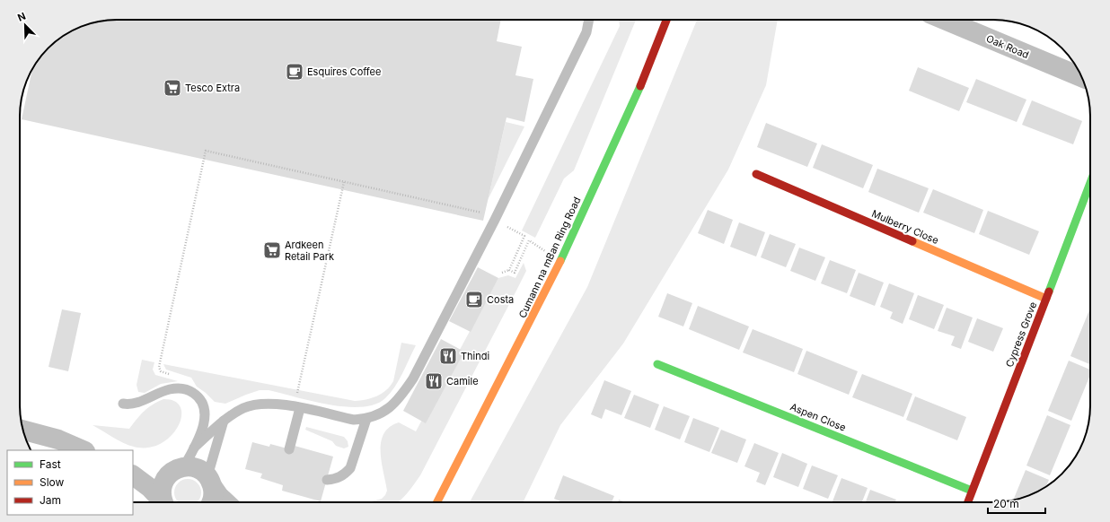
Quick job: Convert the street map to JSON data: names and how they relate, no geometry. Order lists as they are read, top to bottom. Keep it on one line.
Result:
{"streets":{"street":["Oak Road","Mulberry Close","Cumann na mBan Ring Road","Cypress Grove","Aspen Close"]},"crossings":[["Mulberry Close","Cypress Grove"],["Cypress Grove","Aspen Close"]],"places":{"cafe":["Esquires Coffee","Costa"],"supermarket":["Tesco Extra","Ardkeen Retail Park"],"restaurant":["Thindi","Camile"]},"legend":["Fast","Slow","Jam"],"scale_bar":"20 m","north":"top left"}
